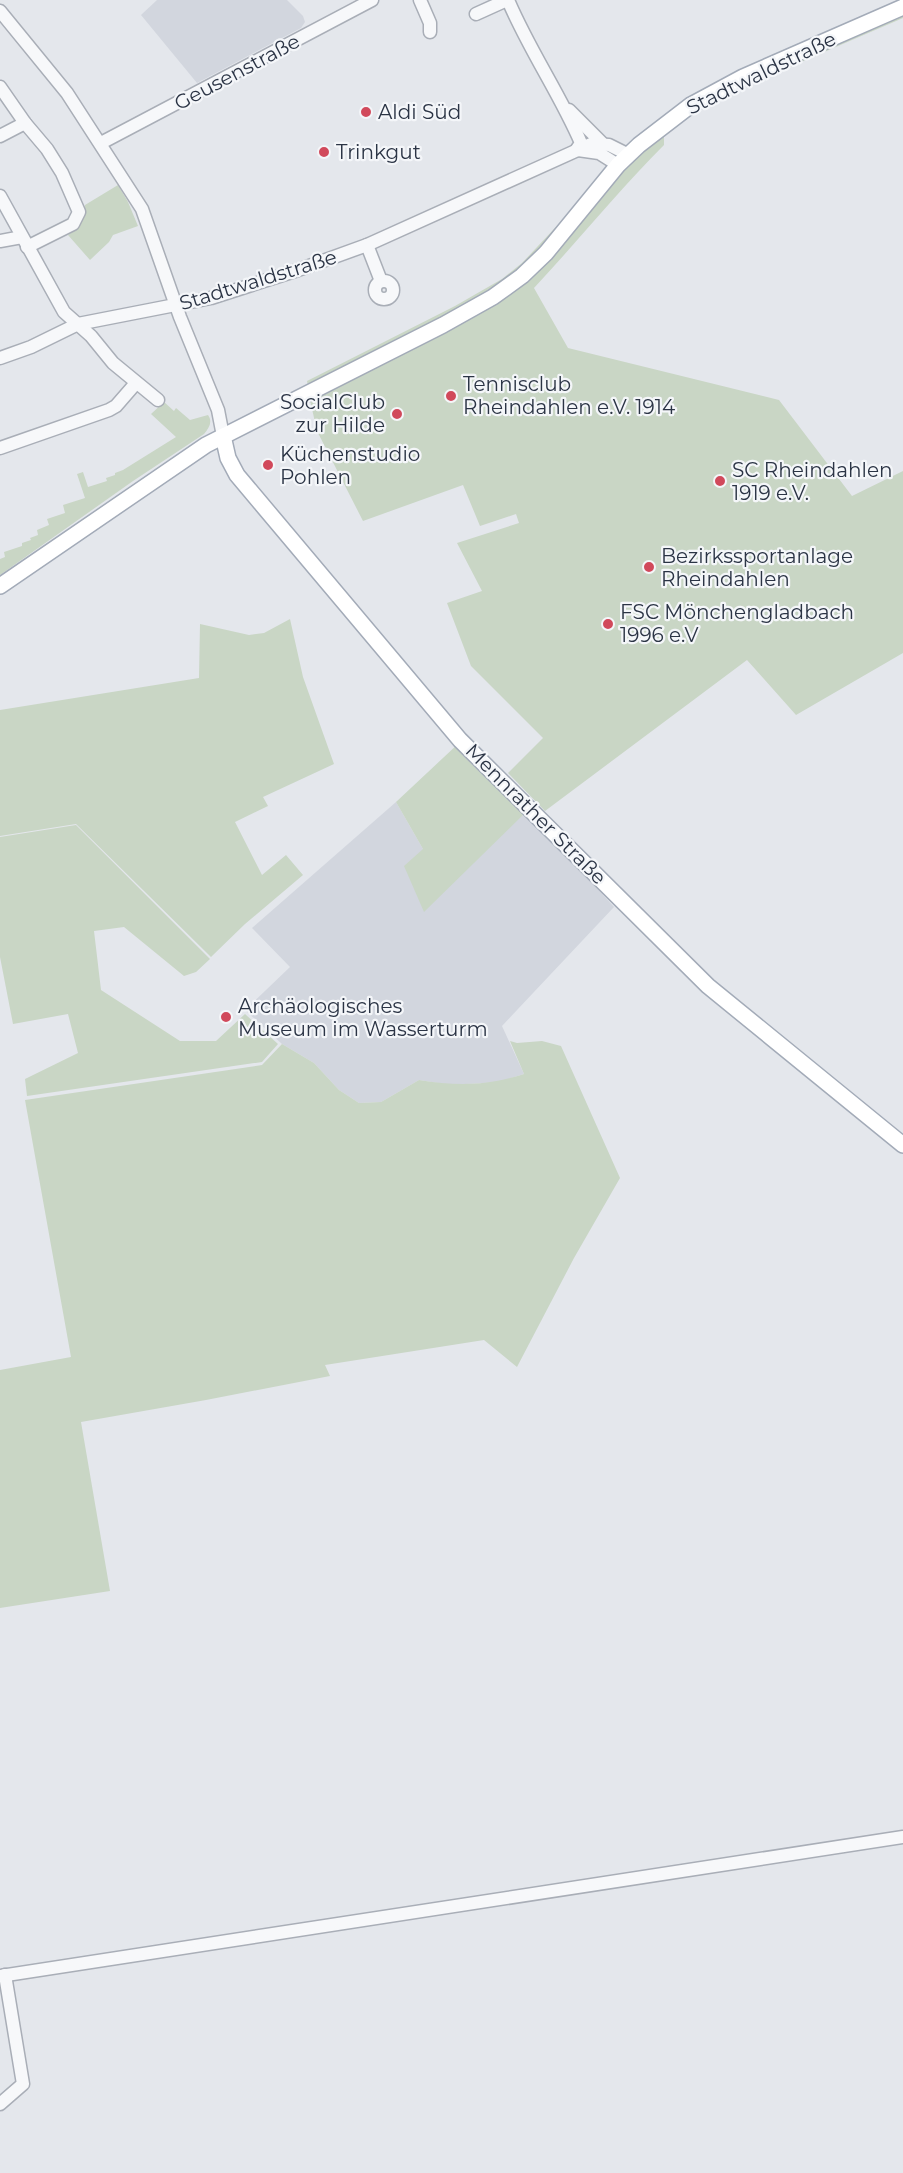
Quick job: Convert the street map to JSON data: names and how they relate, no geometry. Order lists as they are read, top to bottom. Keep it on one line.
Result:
{"streets":{"main road":["Stadtwaldstraße","Mennrather Straße"],"street":["Geusenstraße"]},"crossings":[["Stadtwaldstraße","Mennrather Straße"]],"places":["Aldi Süd","Trinkgut","Tennisclub Rheindahlen e.V. 1914","SocialClub zur Hilde","Küchenstudio Pohlen","SC Rheindahlen 1919 e.V.","Bezirkssportanlage Rheindahlen","FSC Mönchengladbach 1996 e.V","Archäologisches Museum im Wasserturm"]}
